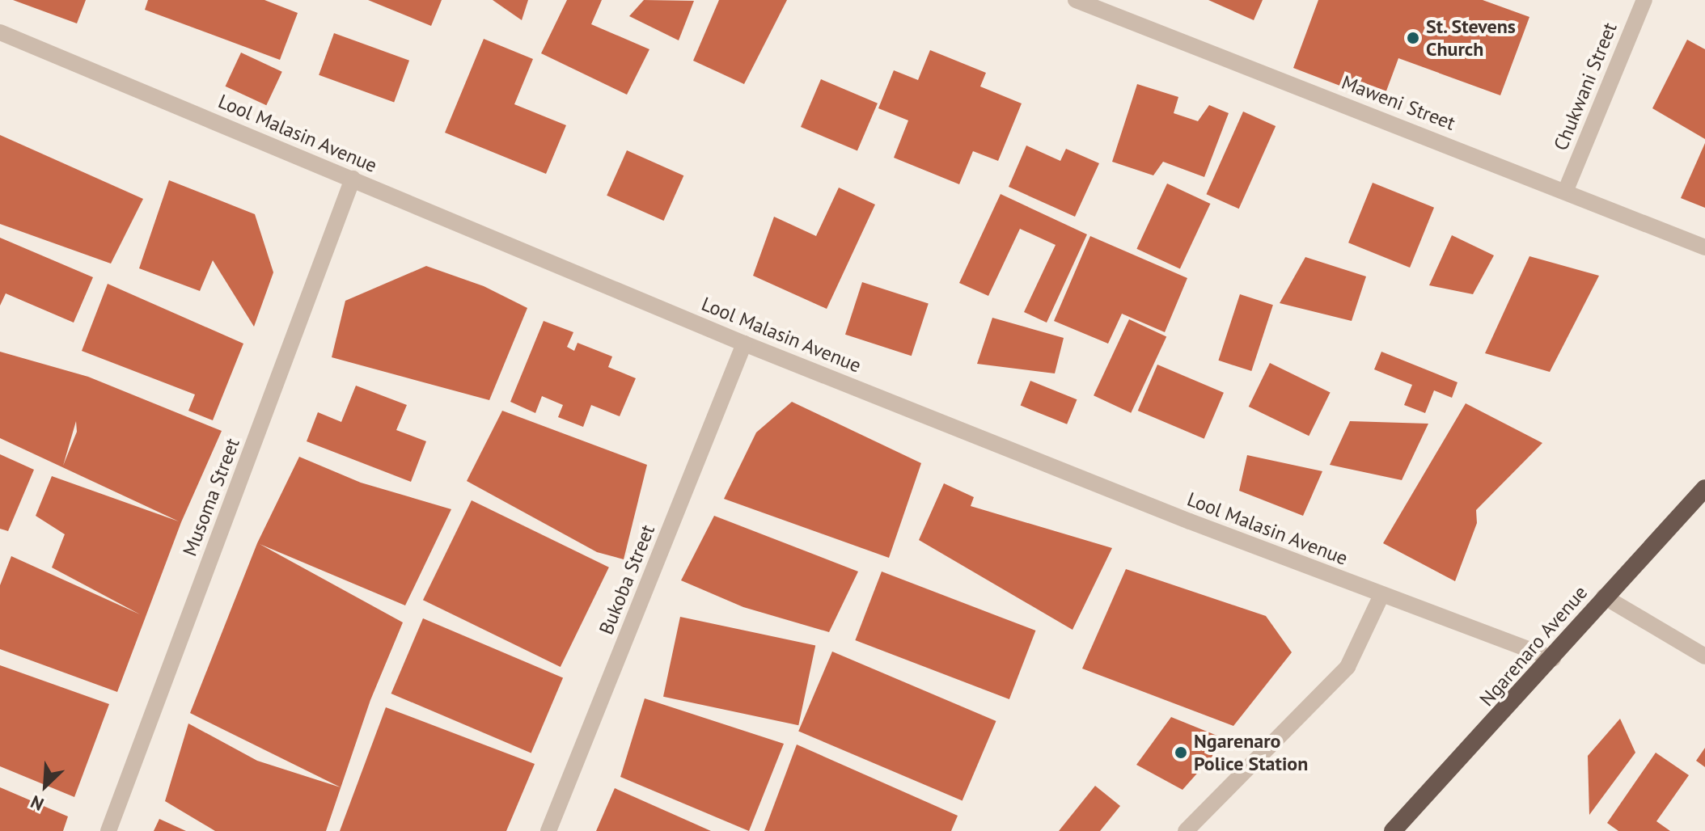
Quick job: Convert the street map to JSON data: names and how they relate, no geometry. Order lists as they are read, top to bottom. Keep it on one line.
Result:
{"streets":{"highway":["Ngarenaro Avenue"],"street":["Chukwani Street","Maweni Street","Lool Malasin Avenue","Musoma Street","Bukoba Street"]},"crossings":[["Chukwani Street","Maweni Street"],["Lool Malasin Avenue","Musoma Street"],["Lool Malasin Avenue","Bukoba Street"],["Lool Malasin Avenue","Ngarenaro Avenue"]],"places":["St. Stevens Church","Ngarenaro Police Station"],"north":"bottom left"}
